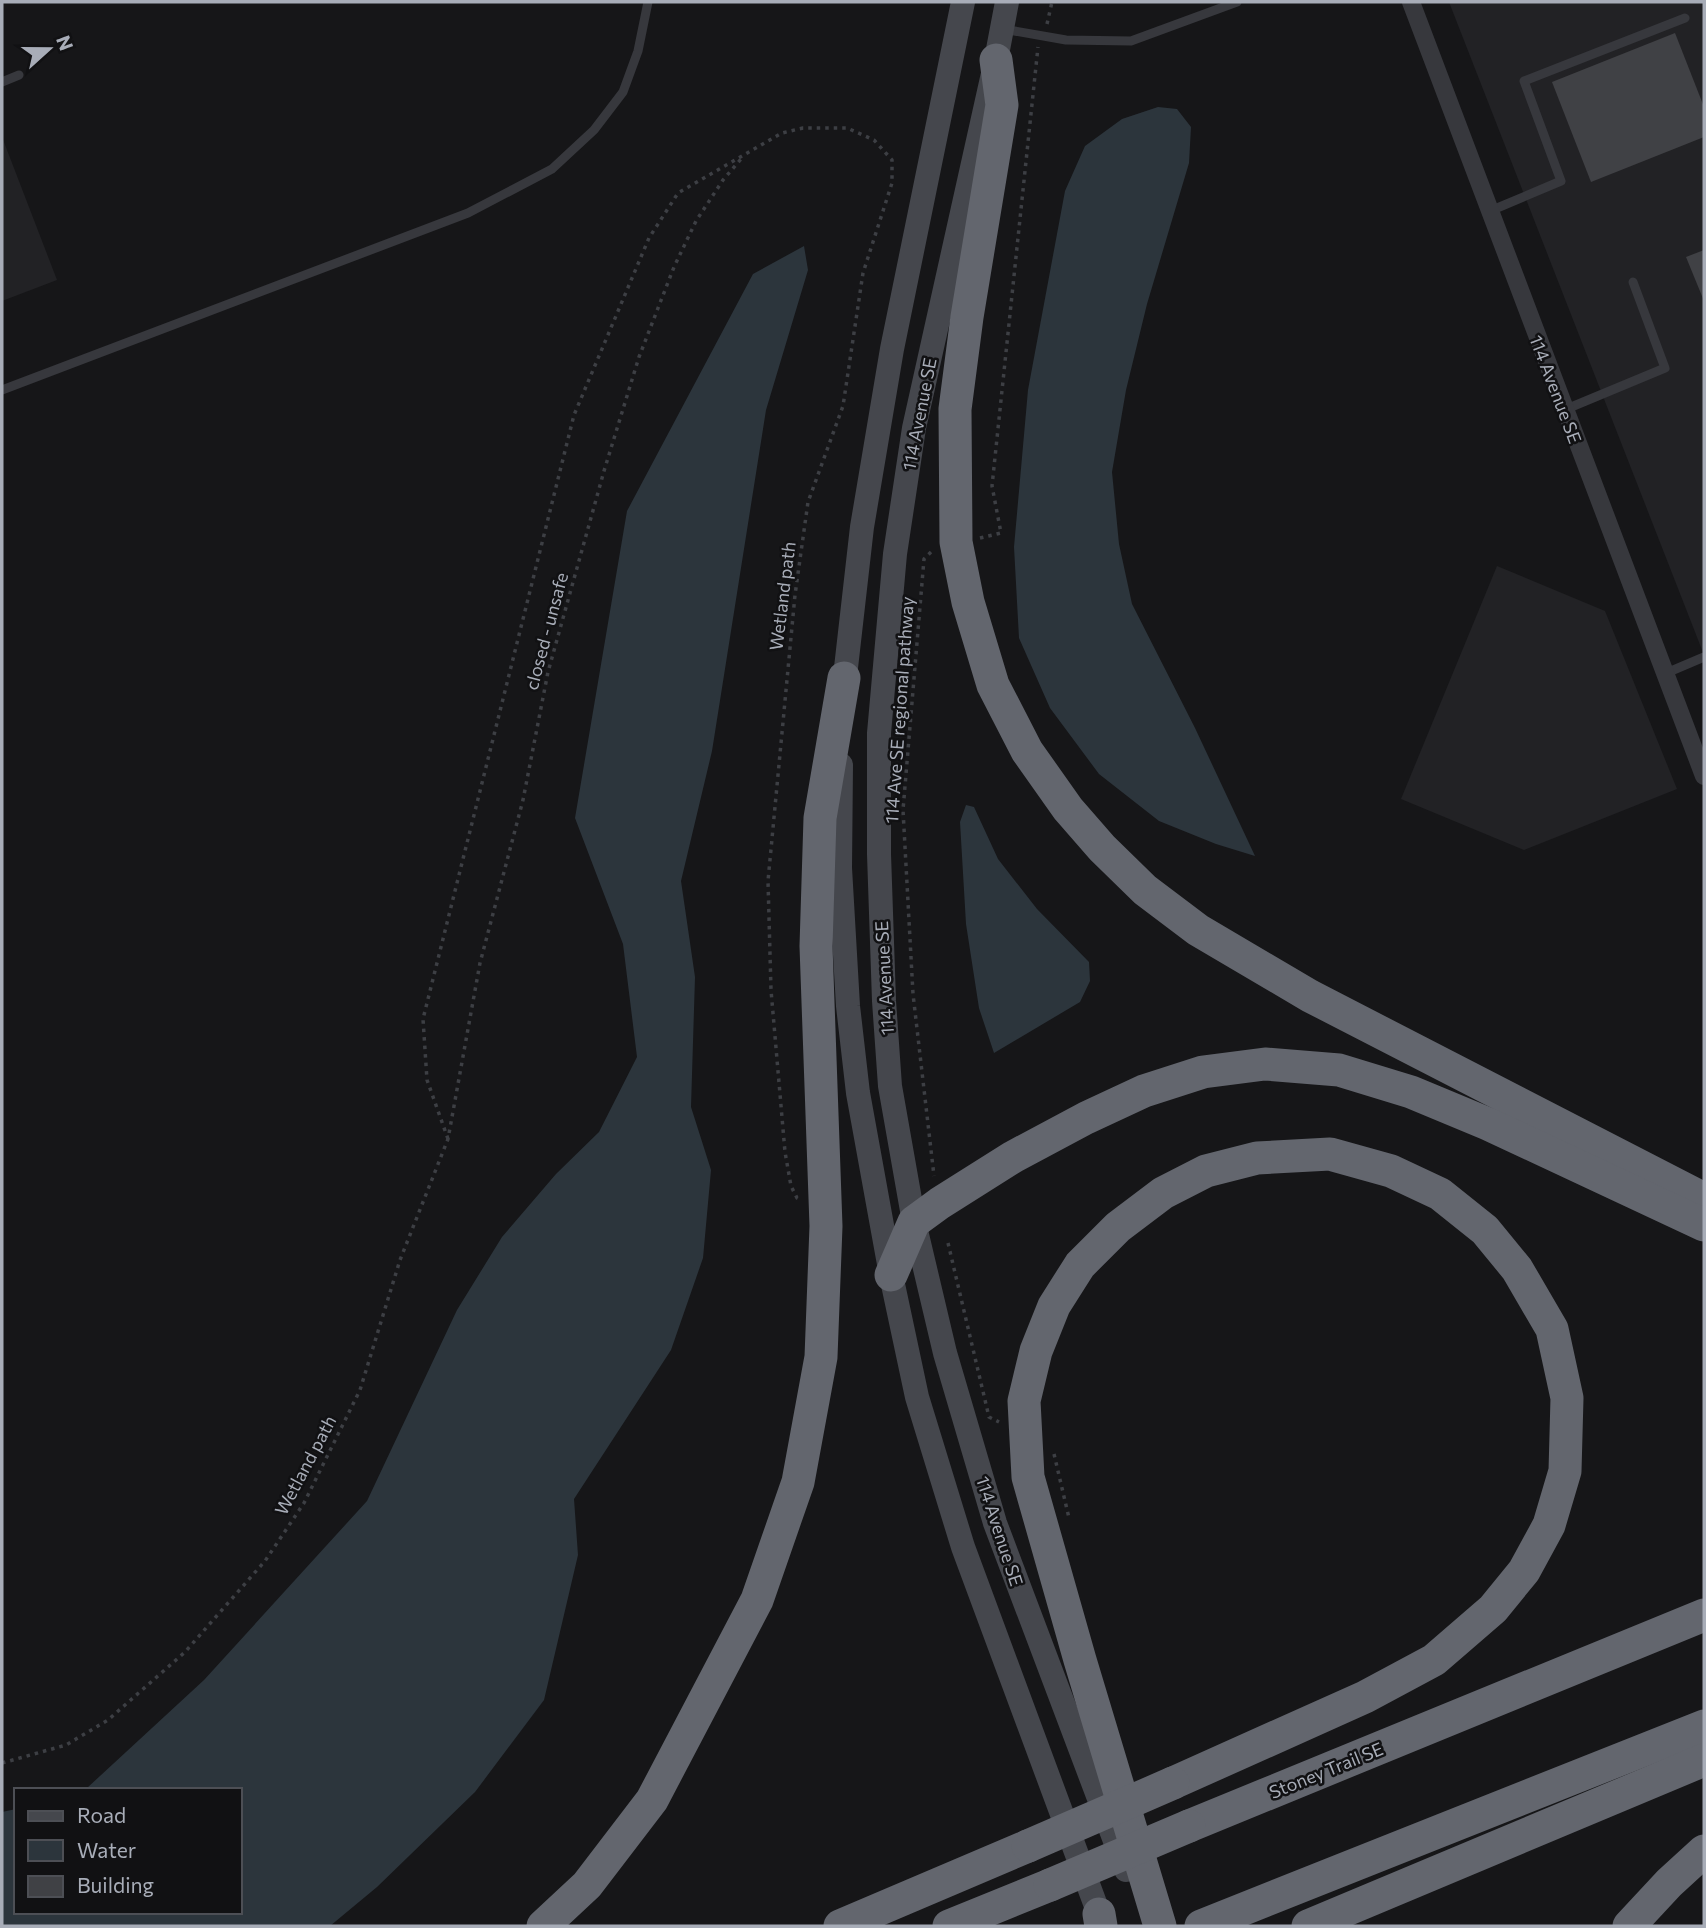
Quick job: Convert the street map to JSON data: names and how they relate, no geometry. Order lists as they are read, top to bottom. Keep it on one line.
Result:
{"streets":{"highway":["Stoney Trail SE"],"main road":["114 Avenue SE"],"path":["Wetland path","closed - unsafe","114 Ave SE regional pathway"]},"crossings":[["Wetland path","closed - unsafe"]],"legend":["Road","Water","Building"],"north":"right"}
